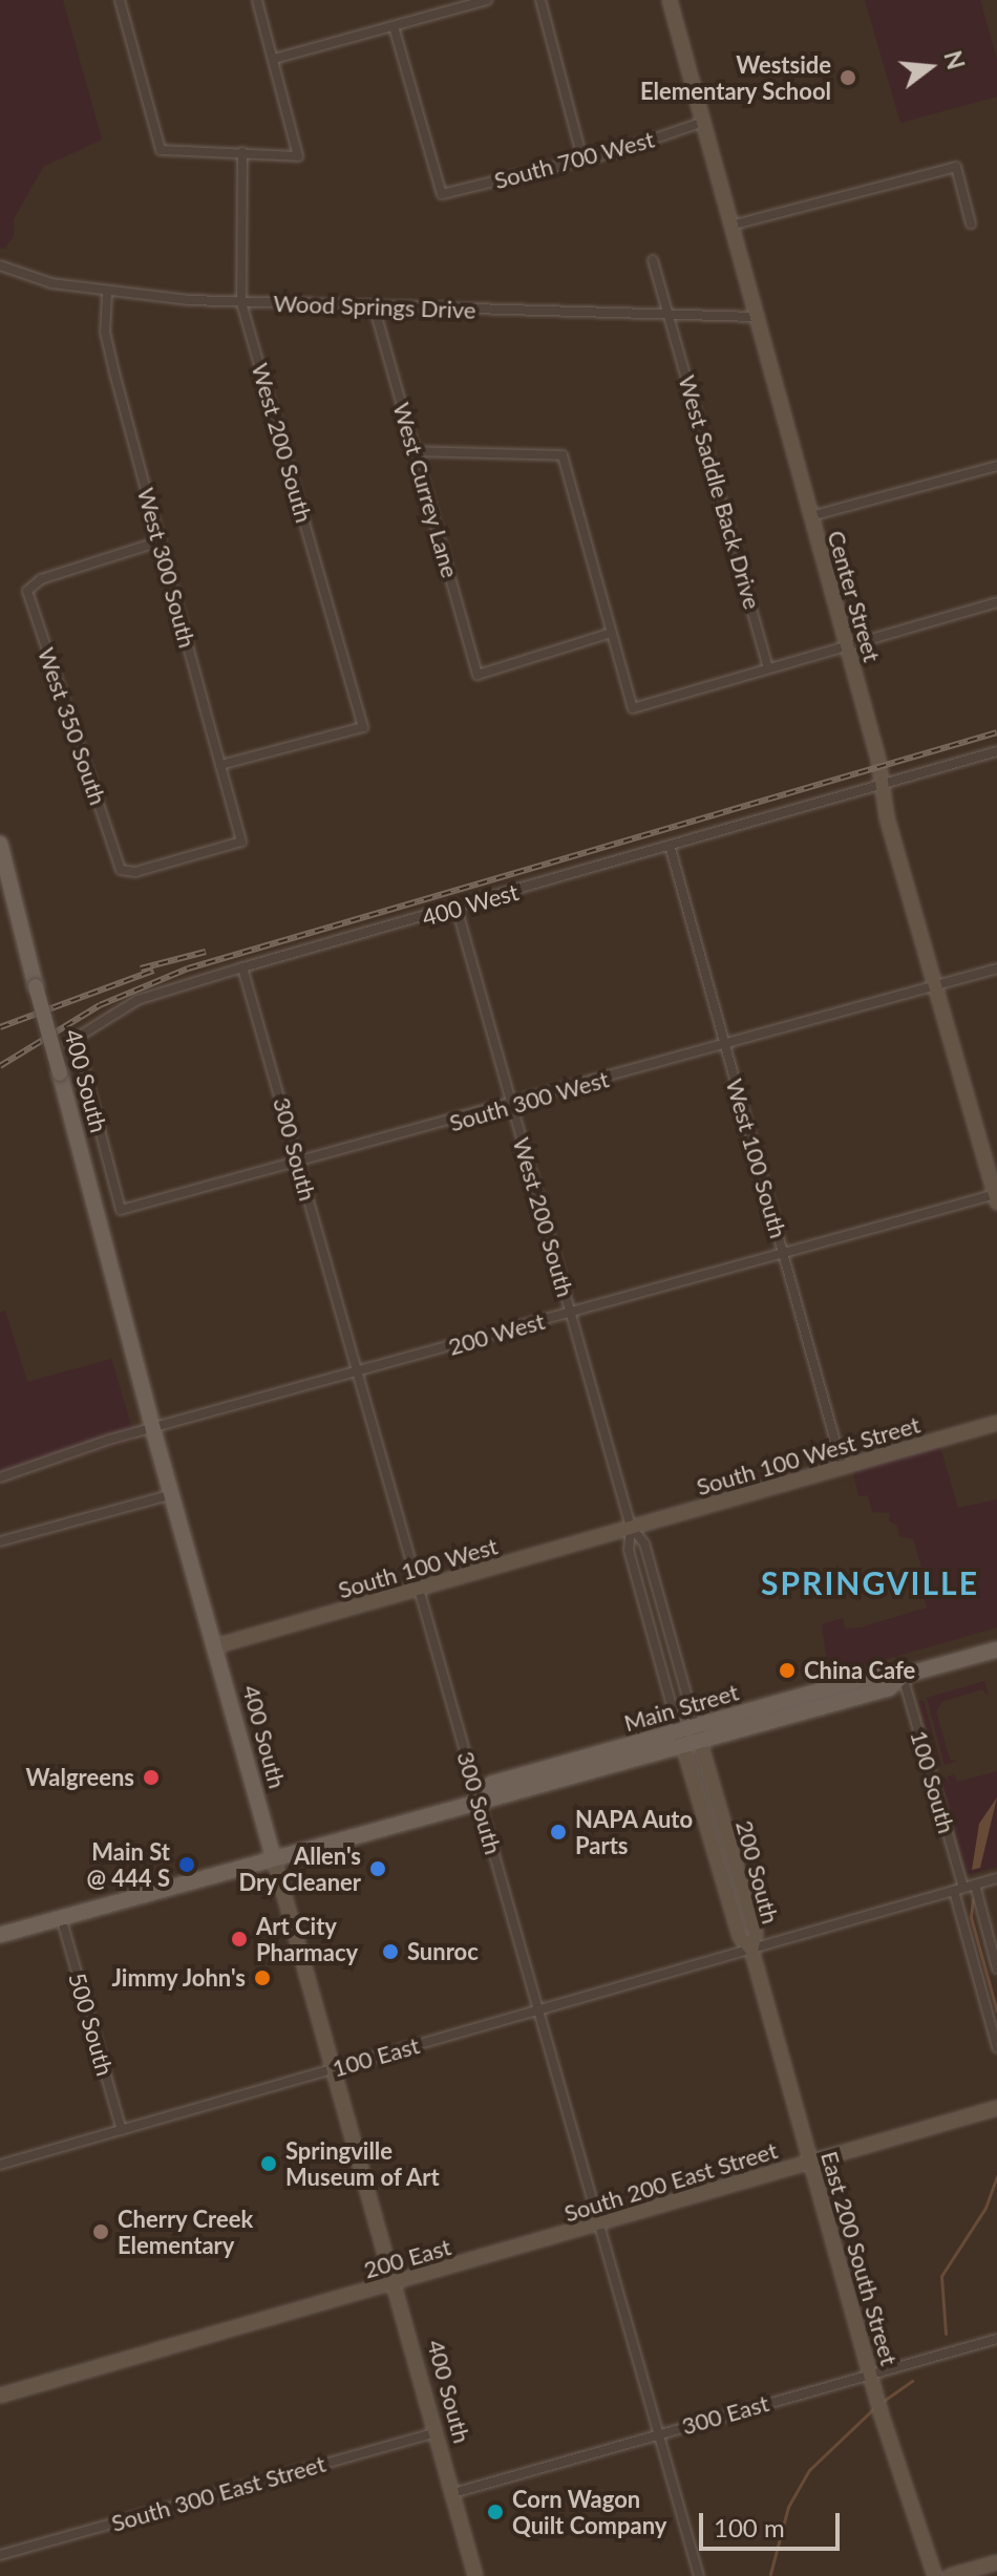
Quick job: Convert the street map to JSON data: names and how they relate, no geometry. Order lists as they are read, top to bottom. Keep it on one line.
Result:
{"streets":{"main road":["400 South","Main Street"],"street":["South 700 West","Wood Springs Drive","West 200 South","West Currey Lane","West Saddle Back Drive","West 300 South","Center Street","West 350 South","400 West","South 300 West","300 South","West 100 South","200 West","South 100 West Street","South 100 West","100 South","200 South","500 South","100 East","South 200 East Street","200 East","East 200 South Street","300 East","South 300 East Street"]},"crossings":[["South 700 West","Center Street"],["Wood Springs Drive","West 200 South"],["Wood Springs Drive","West Currey Lane"],["Wood Springs Drive","West Saddle Back Drive"],["Wood Springs Drive","West 300 South"],["Wood Springs Drive","Center Street"],["West 200 South","West 300 South"],["West 200 South","400 West"],["West 200 South","South 300 West"],["West 200 South","200 West"],["West 200 South","South 100 West Street"],["West 200 South","South 100 West"],["West 200 South","200 South"],["West 300 South","West 350 South"],["Center Street","400 West"],["Center Street","South 300 West"],["Center Street","200 West"],["400 West","400 South"],["400 West","300 South"],["400 West","West 100 South"],["400 South","South 300 West"],["400 South","200 West"],["400 South","South 100 West"],["400 South","Main Street"],["400 South","100 East"],["400 South","200 East"],["400 South","300 East"],["400 South","South 300 East Street"],["South 300 West","300 South"],["South 300 West","West 100 South"],["300 South","200 West"],["300 South","South 100 West"],["300 South","Main Street"],["300 South","100 East"],["300 South","South 200 East Street"],["300 South","300 East"],["West 100 South","200 West"],["West 100 South","South 100 West Street"],["South 100 West Street","South 100 West"],["South 100 West Street","200 South"],["South 100 West","200 South"],["Main Street","100 South"],["Main Street","200 South"],["Main Street","500 South"],["100 South","100 East"],["200 South","100 East"],["200 South","East 200 South Street"],["500 South","100 East"],["100 East","East 200 South Street"],["South 200 East Street","200 East"],["South 200 East Street","East 200 South Street"],["East 200 South Street","300 East"]],"districts":["SPRINGVILLE"],"places":["Westside Elementary School","China Cafe","Walgreens","NAPA Auto Parts","Main St @ 444 S","Allen's Dry Cleaner","Art City Pharmacy","Sunroc","Jimmy John's","Springville Museum of Art","Cherry Creek Elementary","Corn Wagon Quilt Company"],"scale_bar":"100 m","north":"right"}
